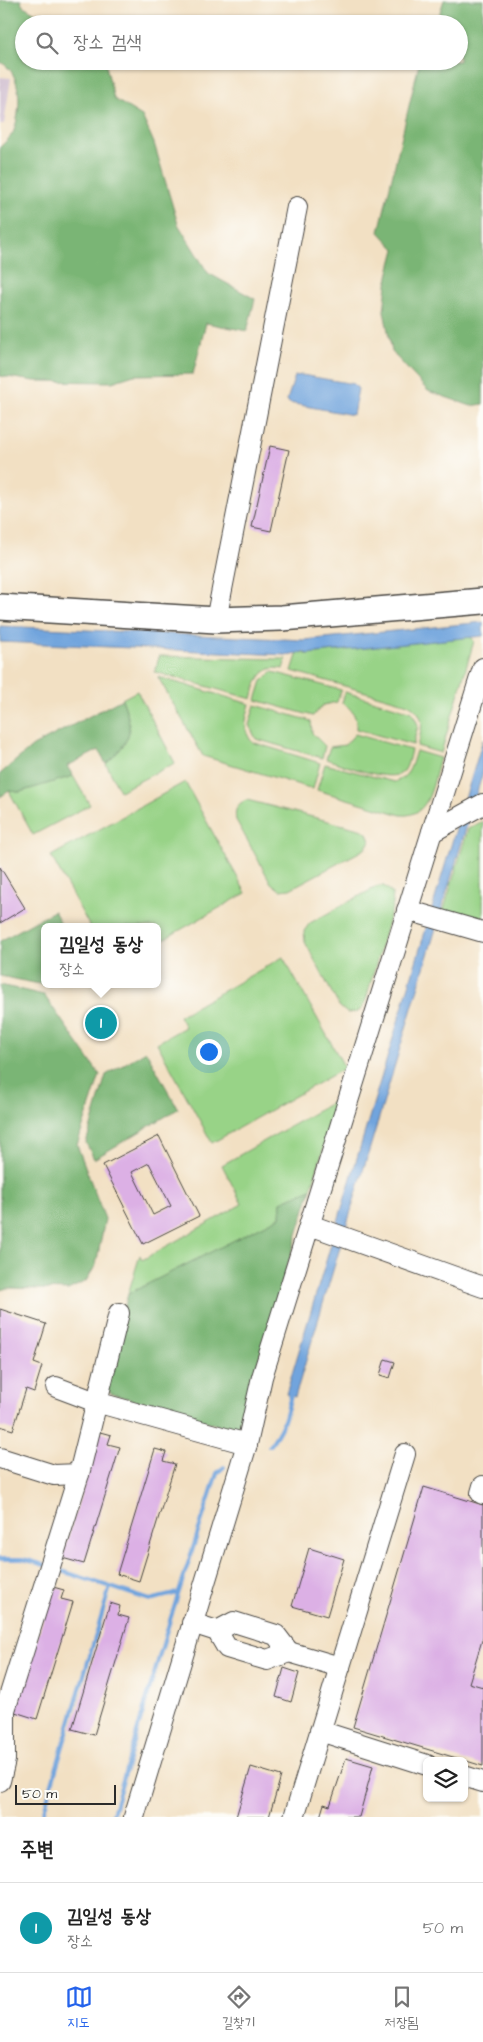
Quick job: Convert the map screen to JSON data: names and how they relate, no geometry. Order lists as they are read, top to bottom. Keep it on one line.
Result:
{"scale_bar":"50 m","page":{"search":"장소 검색","popup":["김일성 동상","장소"],"pins":"1","scale":"50 m","heading":"주변","list":[{"mark":"1","name":"김일성 동상","note":"장소","value":"50 m"}],"nav":["지도","길찾기","저장됨"]}}
